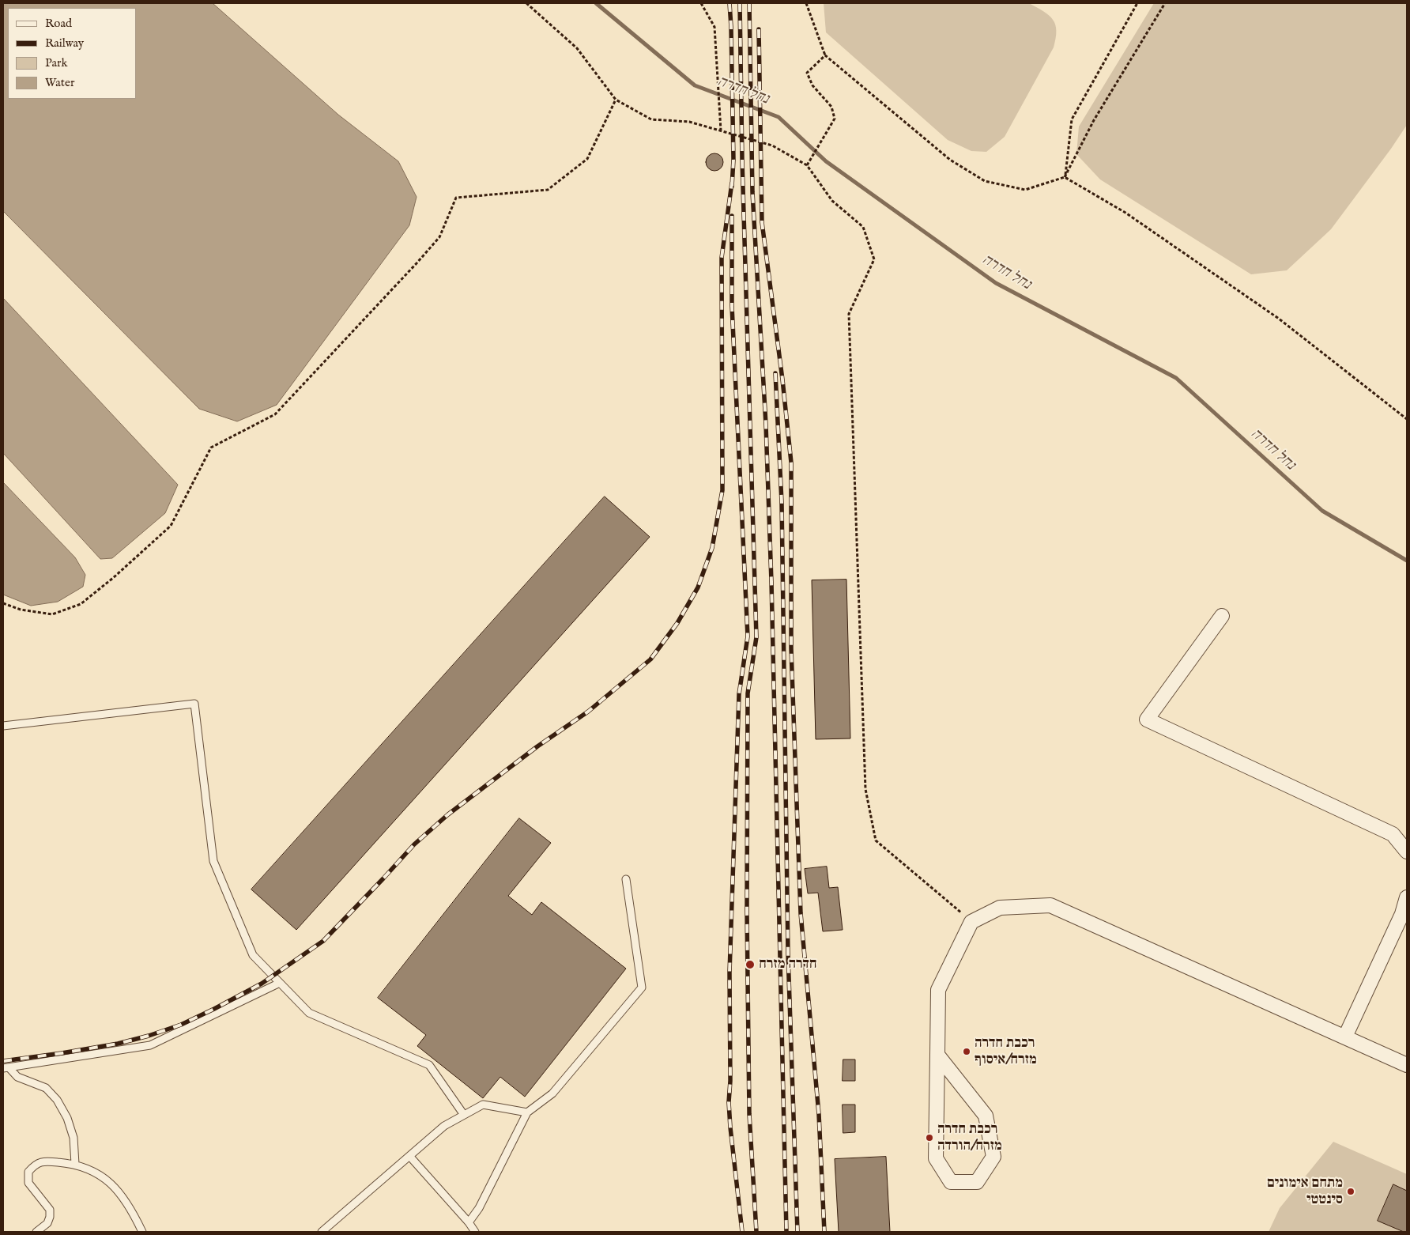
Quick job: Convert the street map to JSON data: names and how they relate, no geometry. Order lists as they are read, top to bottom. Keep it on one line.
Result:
{"water":["נחל חדרה"],"places":["חדרה מזרח","רכבת חדרה מזרח/איסוף","רכבת חדרה מזרח/הורדה","מתחם אימונים סינטטי"],"legend":["Road","Railway","Park","Water"]}
